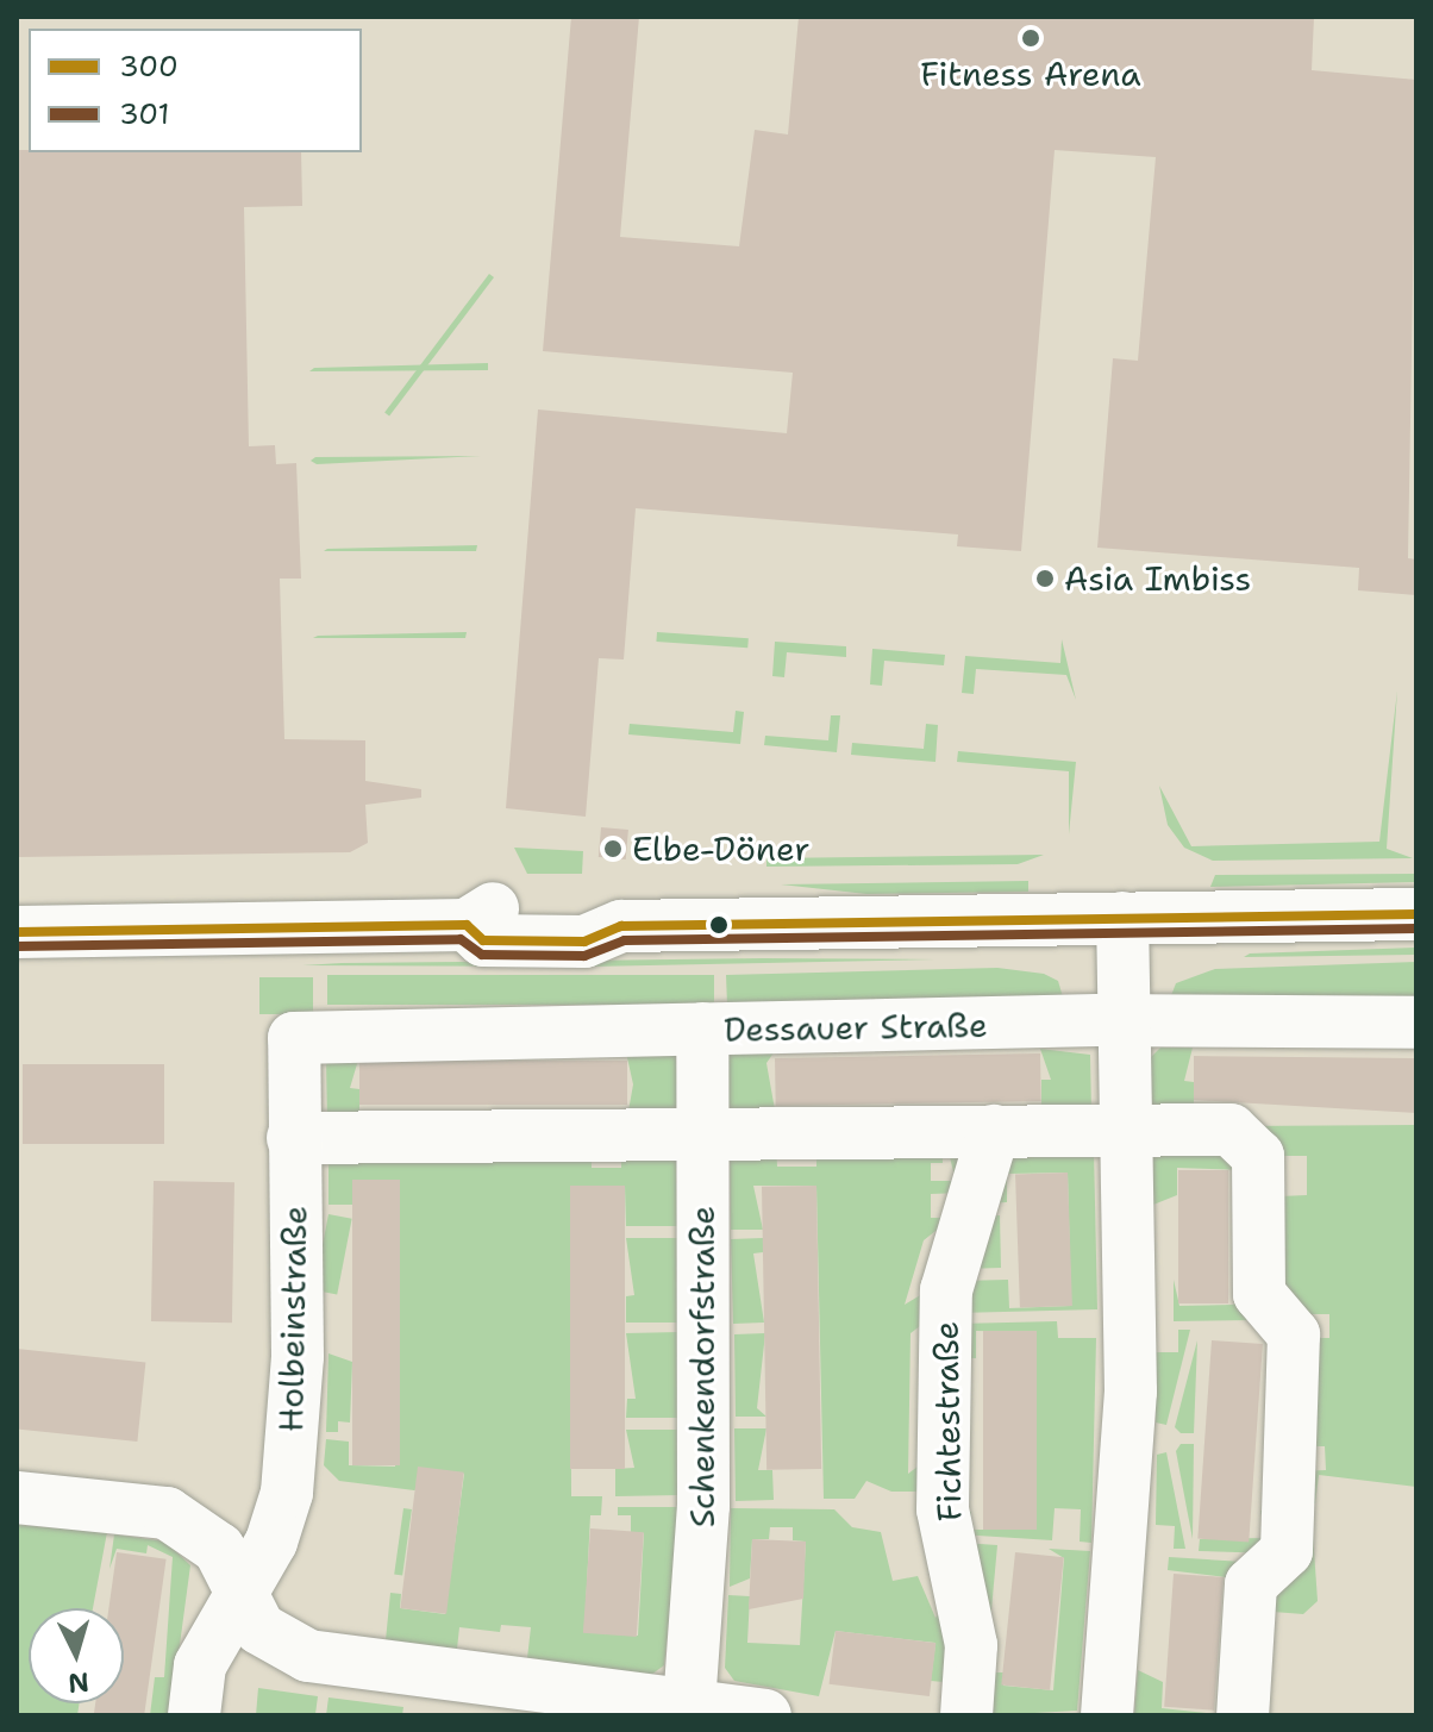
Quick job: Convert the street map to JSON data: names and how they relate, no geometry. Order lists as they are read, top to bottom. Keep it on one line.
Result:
{"streets":{"street":["Dessauer Straße","Holbeinstraße","Schenkendorfstraße","Fichtestraße"]},"crossings":[["Dessauer Straße","Holbeinstraße"],["Dessauer Straße","Schenkendorfstraße"]],"places":["Fitness Arena","Asia Imbiss","Elbe-Döner"],"lines":["transit line 300","transit line 301"],"legend":["300","301"],"north":"bottom"}
